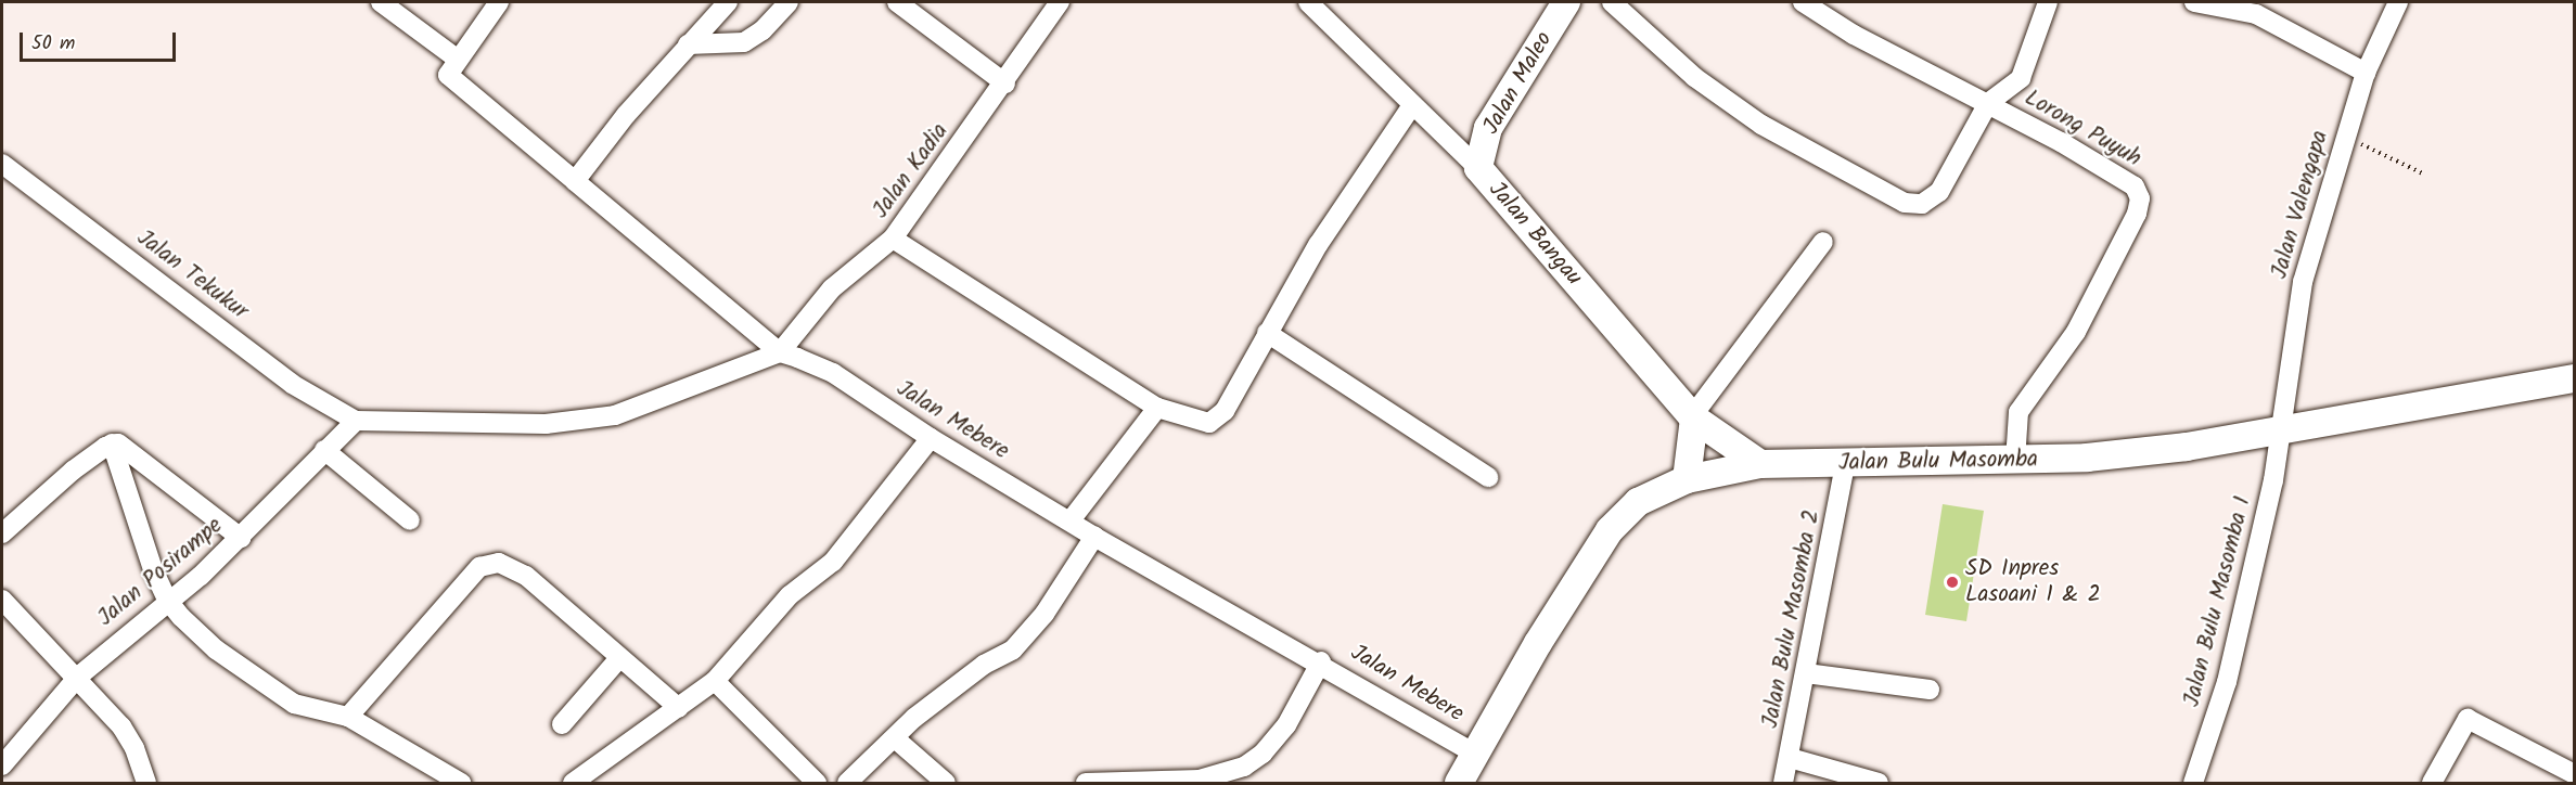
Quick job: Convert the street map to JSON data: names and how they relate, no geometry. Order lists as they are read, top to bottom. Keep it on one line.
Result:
{"streets":{"street":["Jalan Maleo","Lorong Puyuh","Jalan Kadia","Jalan Valengapa","Jalan Bangau","Jalan Tekukur","Jalan Mebere","Jalan Bulu Masomba","Jalan Posirampe","Jalan Bulu Masomba 1","Jalan Bulu Masomba 2"]},"crossings":[["Jalan Maleo","Jalan Bangau"],["Lorong Puyuh","Jalan Bulu Masomba"],["Jalan Kadia","Jalan Mebere"],["Jalan Valengapa","Jalan Bulu Masomba"],["Jalan Valengapa","Jalan Bulu Masomba 1"],["Jalan Bangau","Jalan Bulu Masomba"],["Jalan Tekukur","Jalan Posirampe"],["Jalan Mebere","Jalan Bulu Masomba"],["Jalan Bulu Masomba","Jalan Bulu Masomba 1"],["Jalan Bulu Masomba","Jalan Bulu Masomba 2"]],"places":["SD Inpres Lasoani 1 & 2"],"scale_bar":"50 m"}
